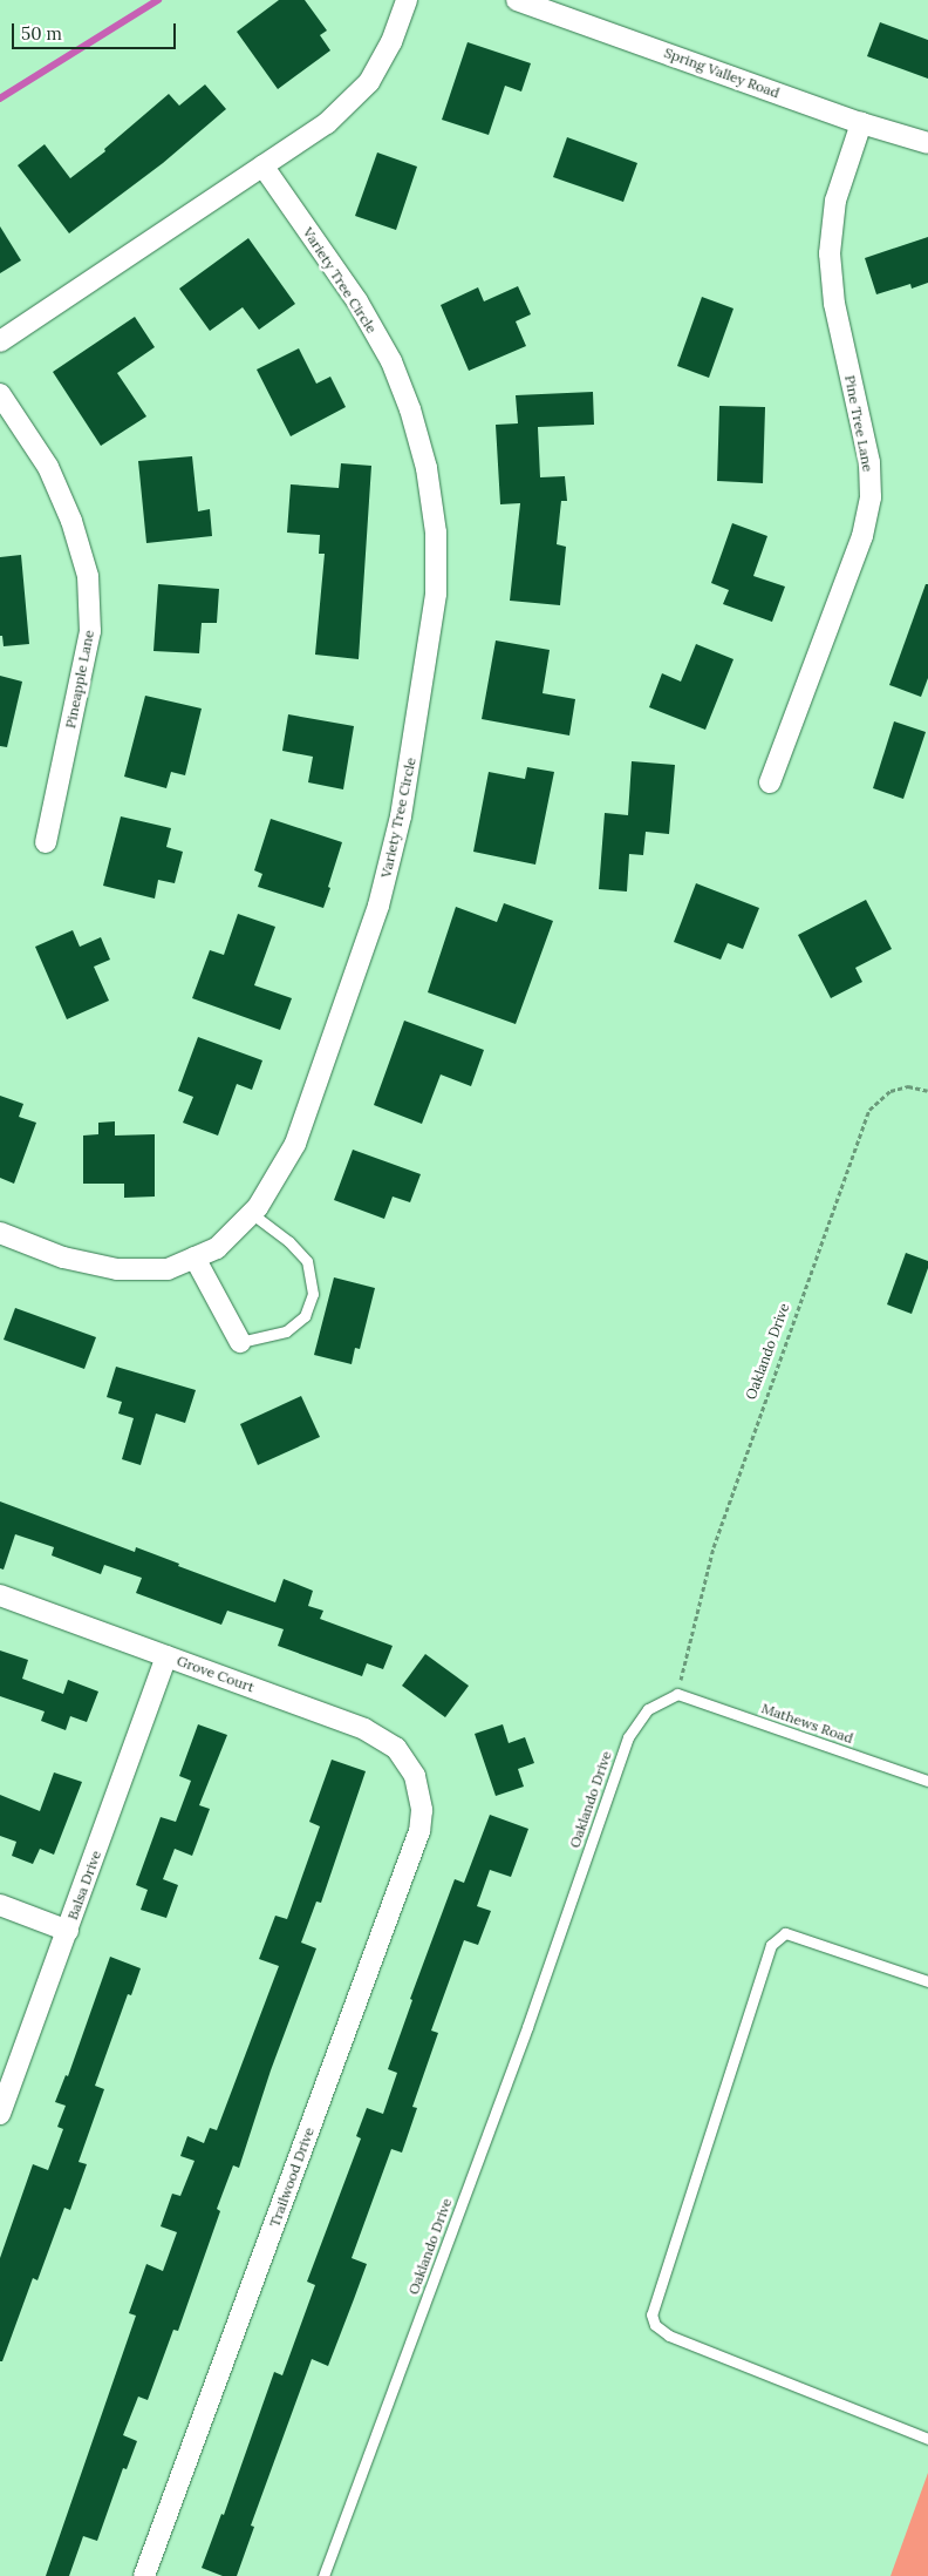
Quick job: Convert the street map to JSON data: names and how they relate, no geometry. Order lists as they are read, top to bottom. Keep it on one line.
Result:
{"streets":{"street":["Spring Valley Road","Variety Tree Circle","Pine Tree Lane","Pineapple Lane","Grove Court","Balsa Drive","Trailwood Drive"],"lane":["Oaklando Drive","Mathews Road"]},"crossings":[["Spring Valley Road","Pine Tree Lane"],["Oaklando Drive","Mathews Road"],["Grove Court","Balsa Drive"],["Grove Court","Trailwood Drive"]],"scale_bar":"50 m"}
